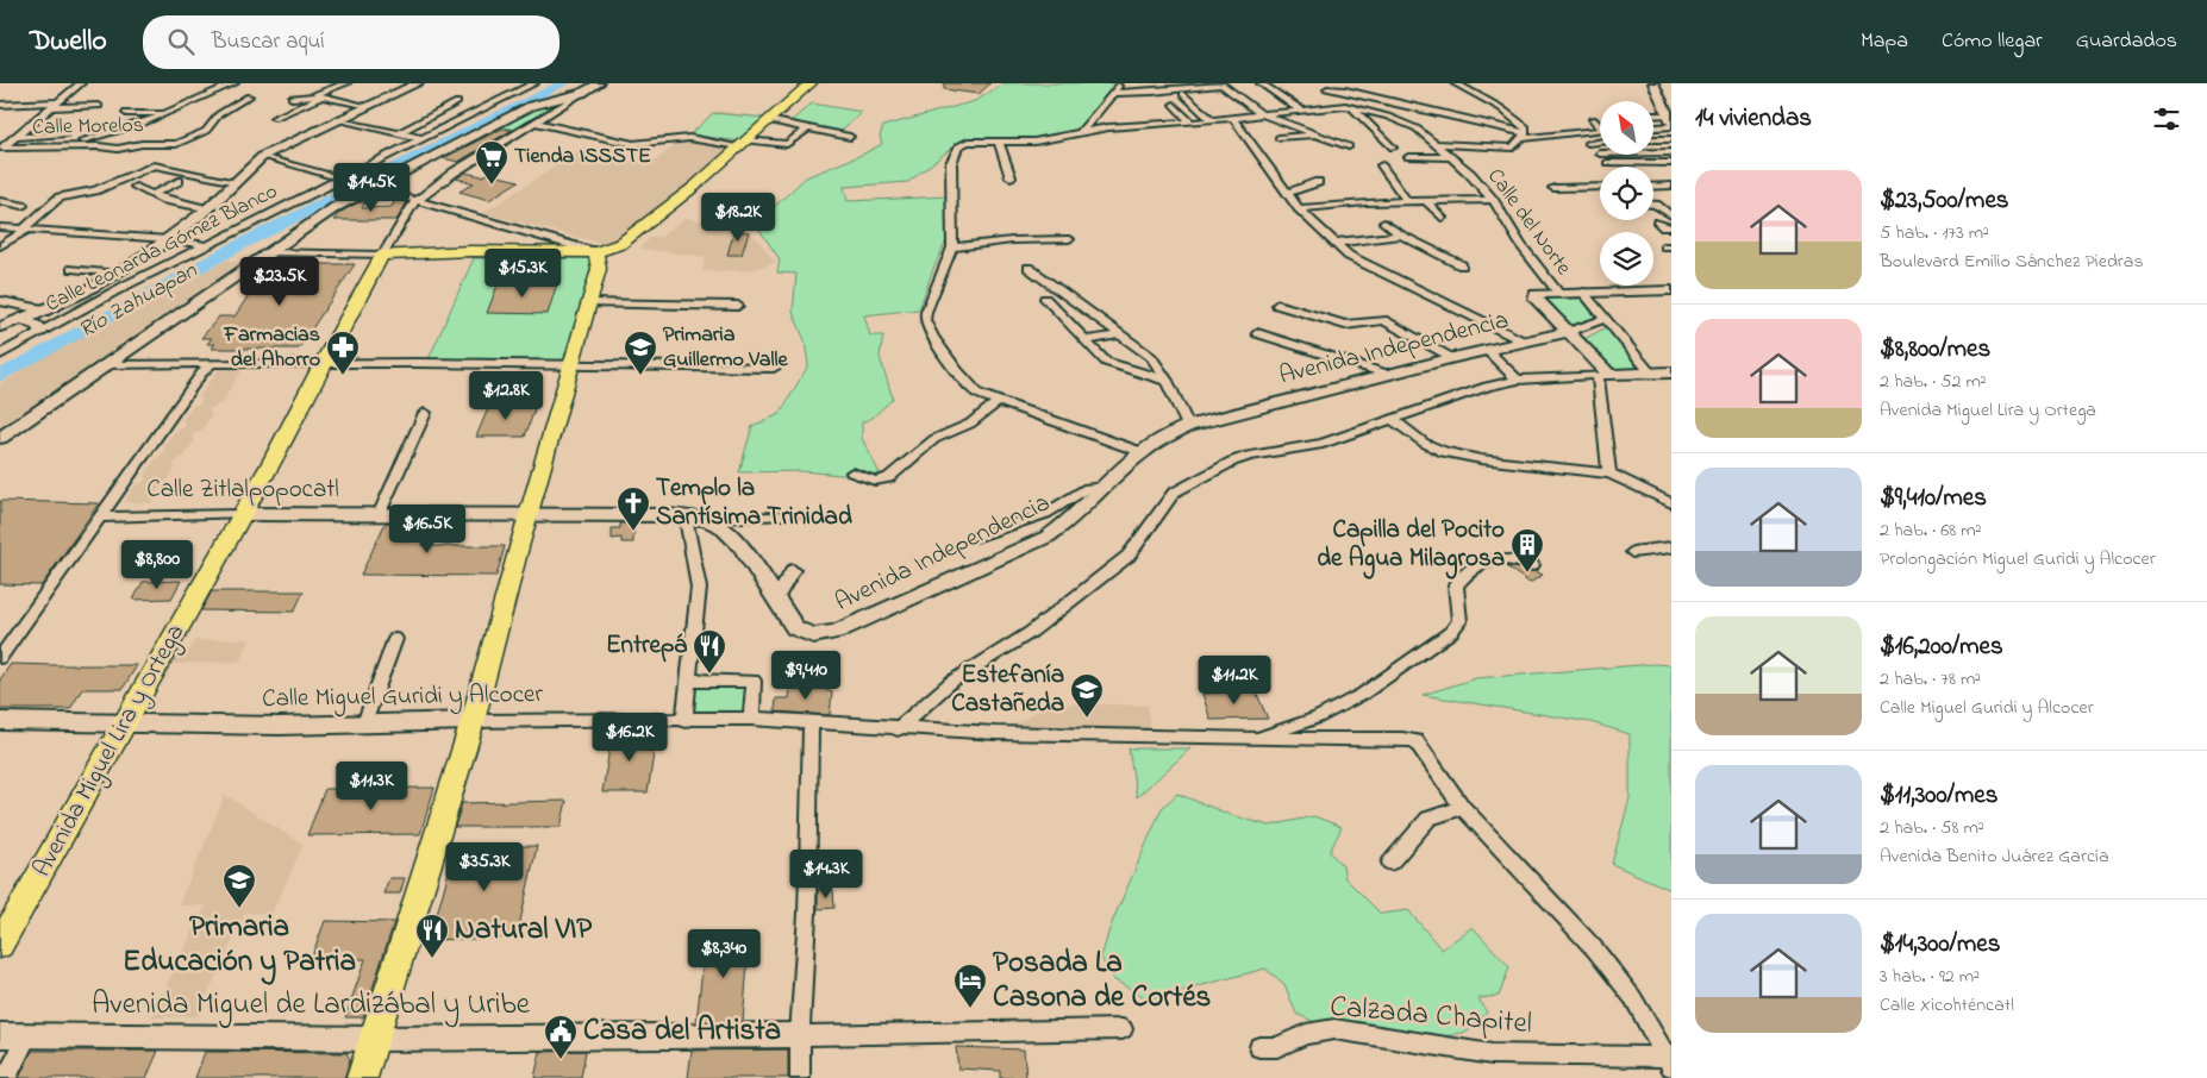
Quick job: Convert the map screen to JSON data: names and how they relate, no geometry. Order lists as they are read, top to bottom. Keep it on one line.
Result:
{"streets":{"main road":["Avenida Miguel Lira y Ortega"],"street":["Calle Morelos","Calle del Norte","Calle Leonarda Gómez Blanco","Avenida Independencia","Calle Zitlalpopocatl","Calle Miguel Guridi y Alcocer","Avenida Miguel de Lardizábal y Uribe","Calzada Chapitel"]},"crossings":[["Avenida Independencia","Calle Zitlalpopocatl"],["Calle Zitlalpopocatl","Avenida Miguel Lira y Ortega"],["Calle Miguel Guridi y Alcocer","Avenida Miguel Lira y Ortega"]],"water":["Río Zahuapan"],"places":{"supermarket":["Tienda ISSSTE"],"pharmacy":["Farmacias del Ahorro"],"school or university":["Primaria Guillermo Valle","Estefanía Castañeda","Primaria Educación y Patria"],"church":["Templo la Santísima Trinidad"],"building":["Capilla del Pocito de Agua Milagrosa"],"restaurant":["Entrepá","Natural VIP"],"hotel":["Posada La Casona de Cortés"],"public building":["Casa del Artista"]},"north":"top left","page":{"header":"Dwello","search":"Buscar aquí","nav":["Mapa","Cómo llegar","Guardados"],"heading":"14 viviendas","list":[{"name":"$23,500/mes","note":"5 hab. · 173 m² · Boulevard Emilio Sánchez Piedras"},{"name":"$8,800/mes","note":"2 hab. · 52 m² · Avenida Miguel Lira y Ortega"},{"name":"$9,410/mes","note":"2 hab. · 68 m² · Prolongación Miguel Guridi y Alcocer"},{"name":"$16,200/mes","note":"2 hab. · 78 m² · Calle Miguel Guridi y Alcocer"},{"name":"$11,300/mes","note":"2 hab. · 58 m² · Avenida Benito Juárez García"},{"name":"$14,300/mes","note":"3 hab. · 92 m² · Calle Xicohténcatl"}],"price":["$14.5K","$18.2K","$15.3K","$23.5K","$12.8K","$16.5K","$8,800","$9,410","$11.2K","$16.2K","$11.3K","$35.3K","$14.3K","$8,340"]}}
